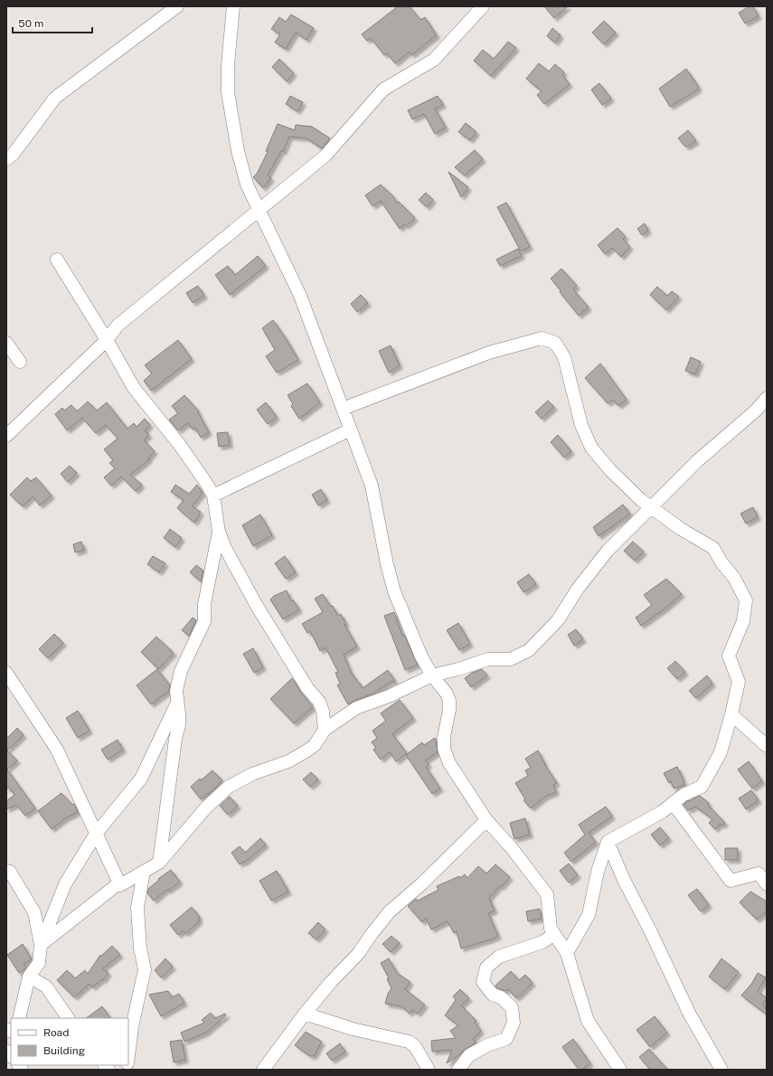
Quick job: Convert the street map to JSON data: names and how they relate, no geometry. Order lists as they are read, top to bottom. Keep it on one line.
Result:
{"legend":["Road","Building"],"scale_bar":"50 m"}
